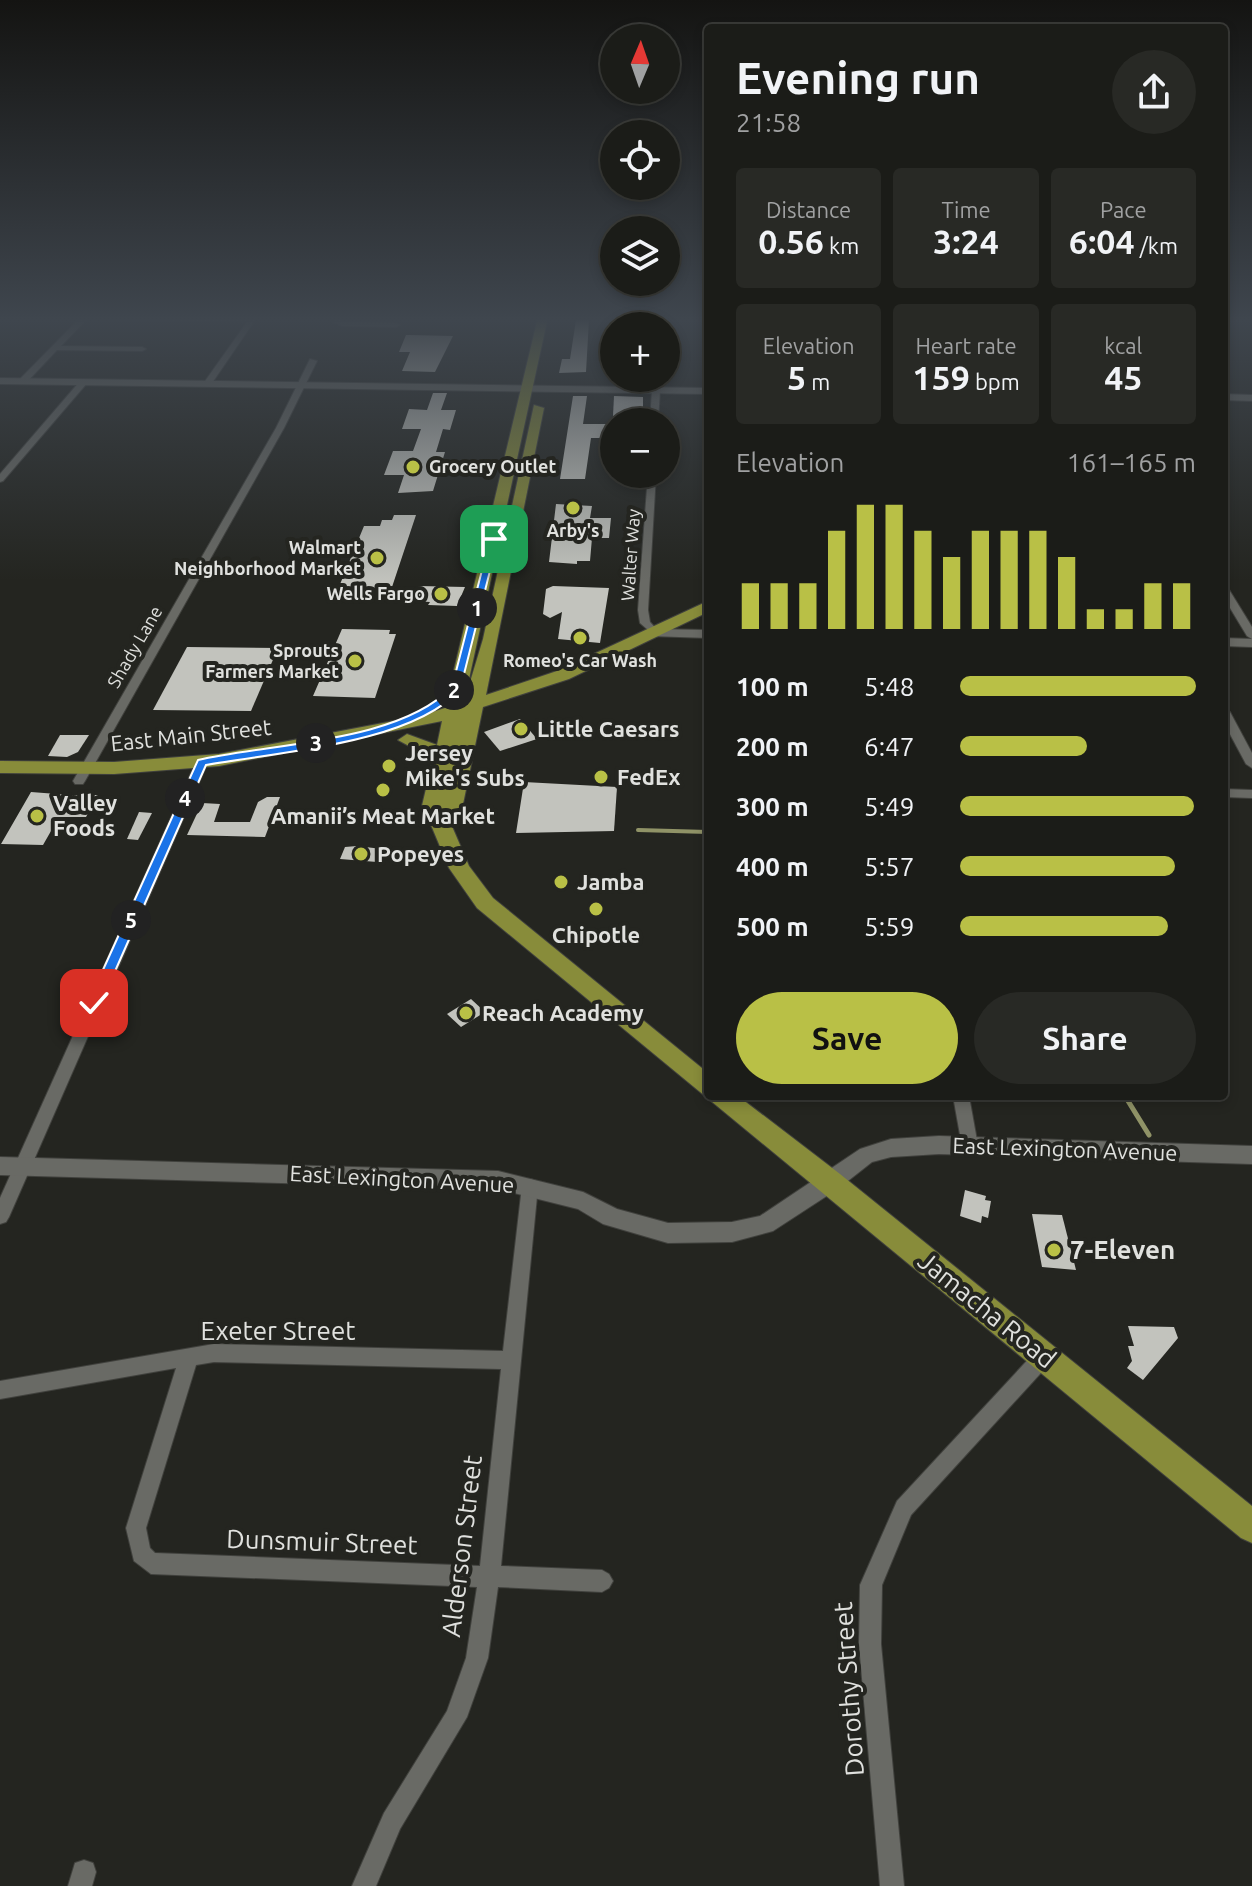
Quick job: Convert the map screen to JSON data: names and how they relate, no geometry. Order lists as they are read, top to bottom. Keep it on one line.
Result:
{"streets":{"main road":["East Main Street","Jamacha Road"],"street":["Walter Way","Shady Lane","East Lexington Avenue","Exeter Street","Dunsmuir Street","Alderson Street","Dorothy Street"]},"crossings":[["Walter Way","East Main Street"],["Shady Lane","East Main Street"],["East Lexington Avenue","Jamacha Road"],["East Lexington Avenue","Alderson Street"],["Jamacha Road","Dorothy Street"],["Exeter Street","Dunsmuir Street"],["Exeter Street","Alderson Street"],["Dunsmuir Street","Alderson Street"]],"places":["Grocery Outlet","Arby's","Walmart Neighborhood Market","Wells Fargo","Romeo's Car Wash","Sprouts Farmers Market","Little Caesars","Jersey Mike's Subs","FedEx","Amanii’s Meat Market","Valley Foods","Popeyes","Jamba","Chipotle","Reach Academy","7-Eleven"],"north":"top","page":{"map_buttons":["+","−"],"heading":["Evening run","21:58"],"stats":[["Distance","0.56 km"],["Time","3:24"],["Pace","6:04 /km"],["Elevation","5 m"],["Heart rate","159 bpm"],["kcal","45"]],"chart":["Elevation","161–165 m"],"pins":["1","2","3","4","5"],"list":[{"name":"100 m","note":"5:48"},{"name":"200 m","note":"6:47"},{"name":"300 m","note":"5:49"},{"name":"400 m","note":"5:57"},{"name":"500 m","note":"5:59"}],"buttons":["Save","Share"]}}
